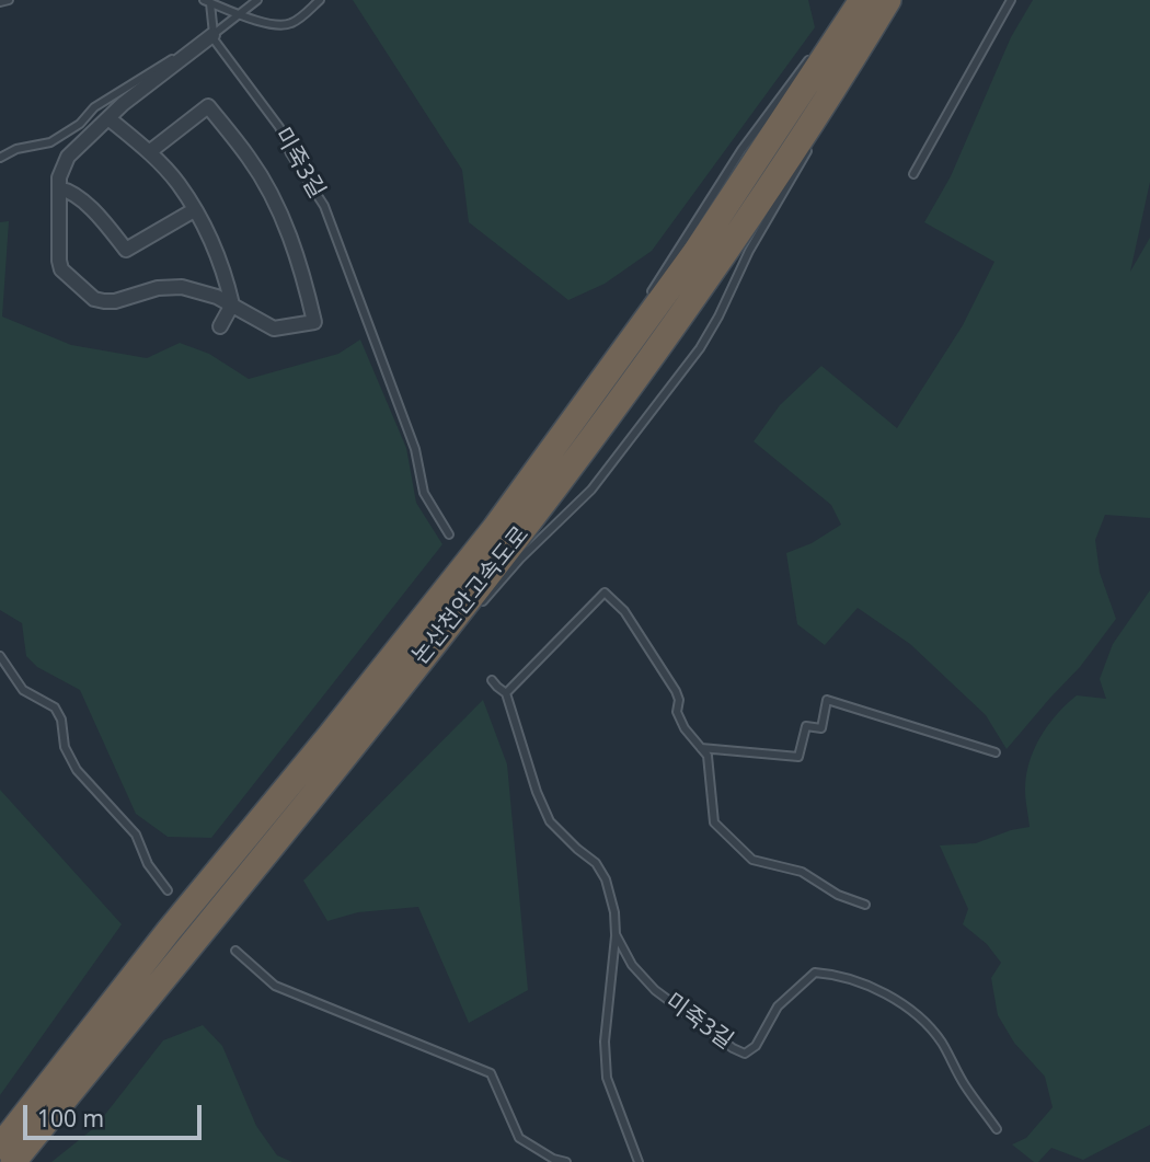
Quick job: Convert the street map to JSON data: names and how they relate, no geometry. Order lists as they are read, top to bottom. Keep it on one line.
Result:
{"streets":{"highway":["논산천안고속도로"],"lane":["미죽3길"]},"scale_bar":"100 m"}
